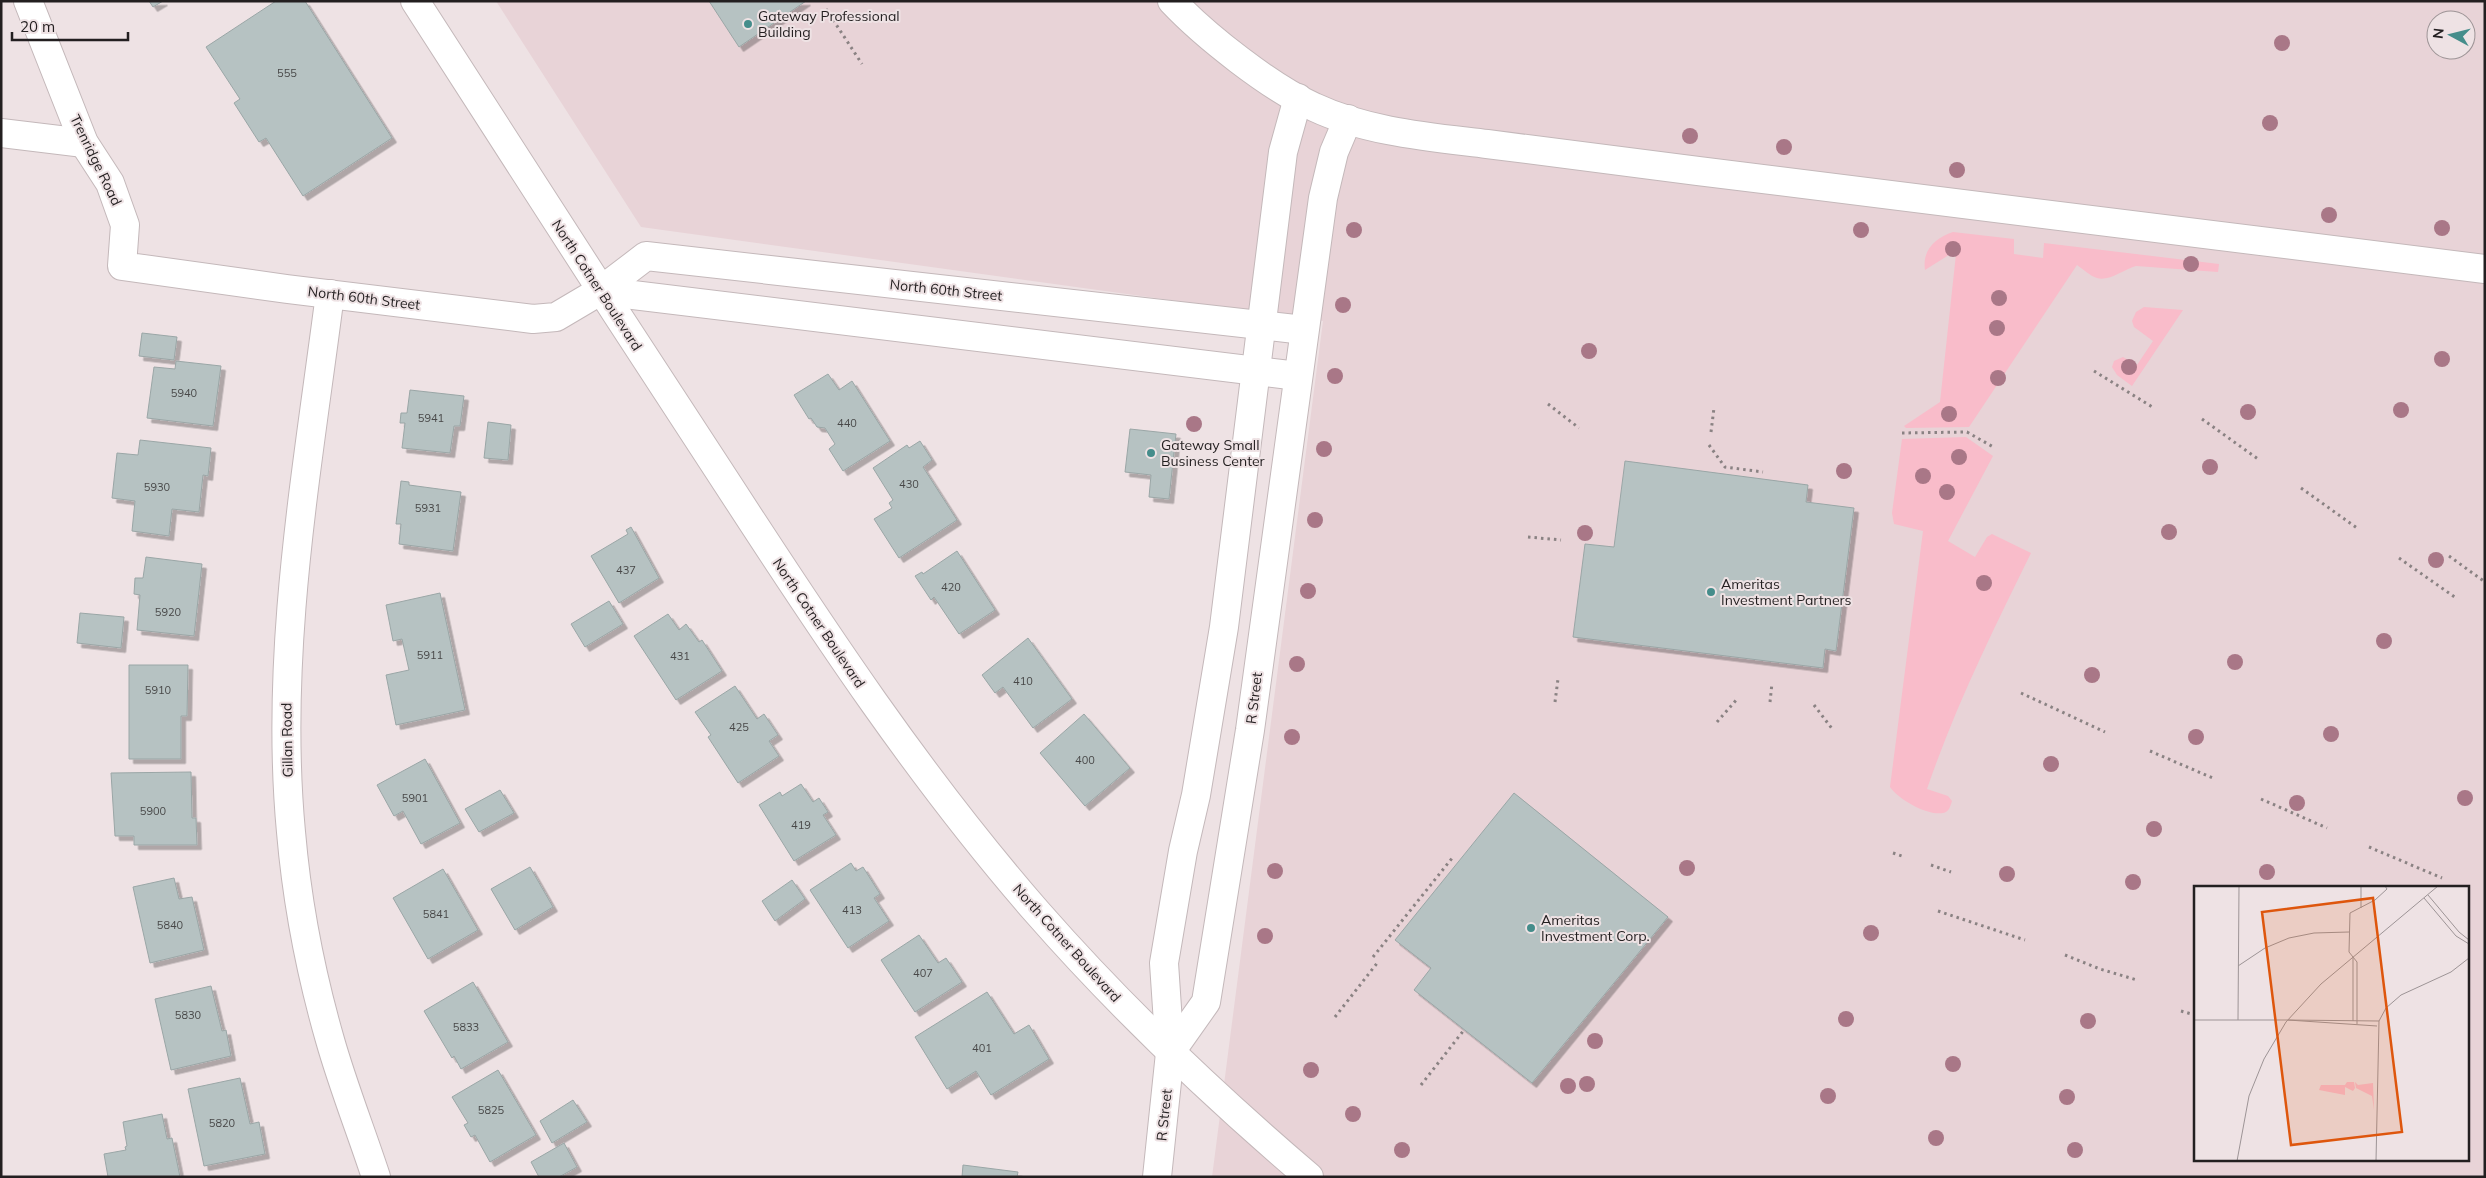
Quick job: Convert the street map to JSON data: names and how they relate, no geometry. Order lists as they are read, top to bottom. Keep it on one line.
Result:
{"streets":{"street":["Trenridge Road","North Cotner Boulevard","North 60th Street","R Street","Gillan Road"]},"crossings":[["Trenridge Road","North 60th Street"],["North Cotner Boulevard","North 60th Street"],["North Cotner Boulevard","R Street"],["North 60th Street","R Street"],["North 60th Street","Gillan Road"]],"places":["Gateway Professional Building","Gateway Small Business Center","Ameritas Investment Partners","Ameritas Investment Corp."],"house_numbers":["555","5940","5941","440","430","5930","5931","437","420","5920","5911","431","410","5910","425","400","5901","5900","419","413","5841","5840","407","5830","5833","401","5825","5820"],"scale_bar":"20 m","north":"left"}
